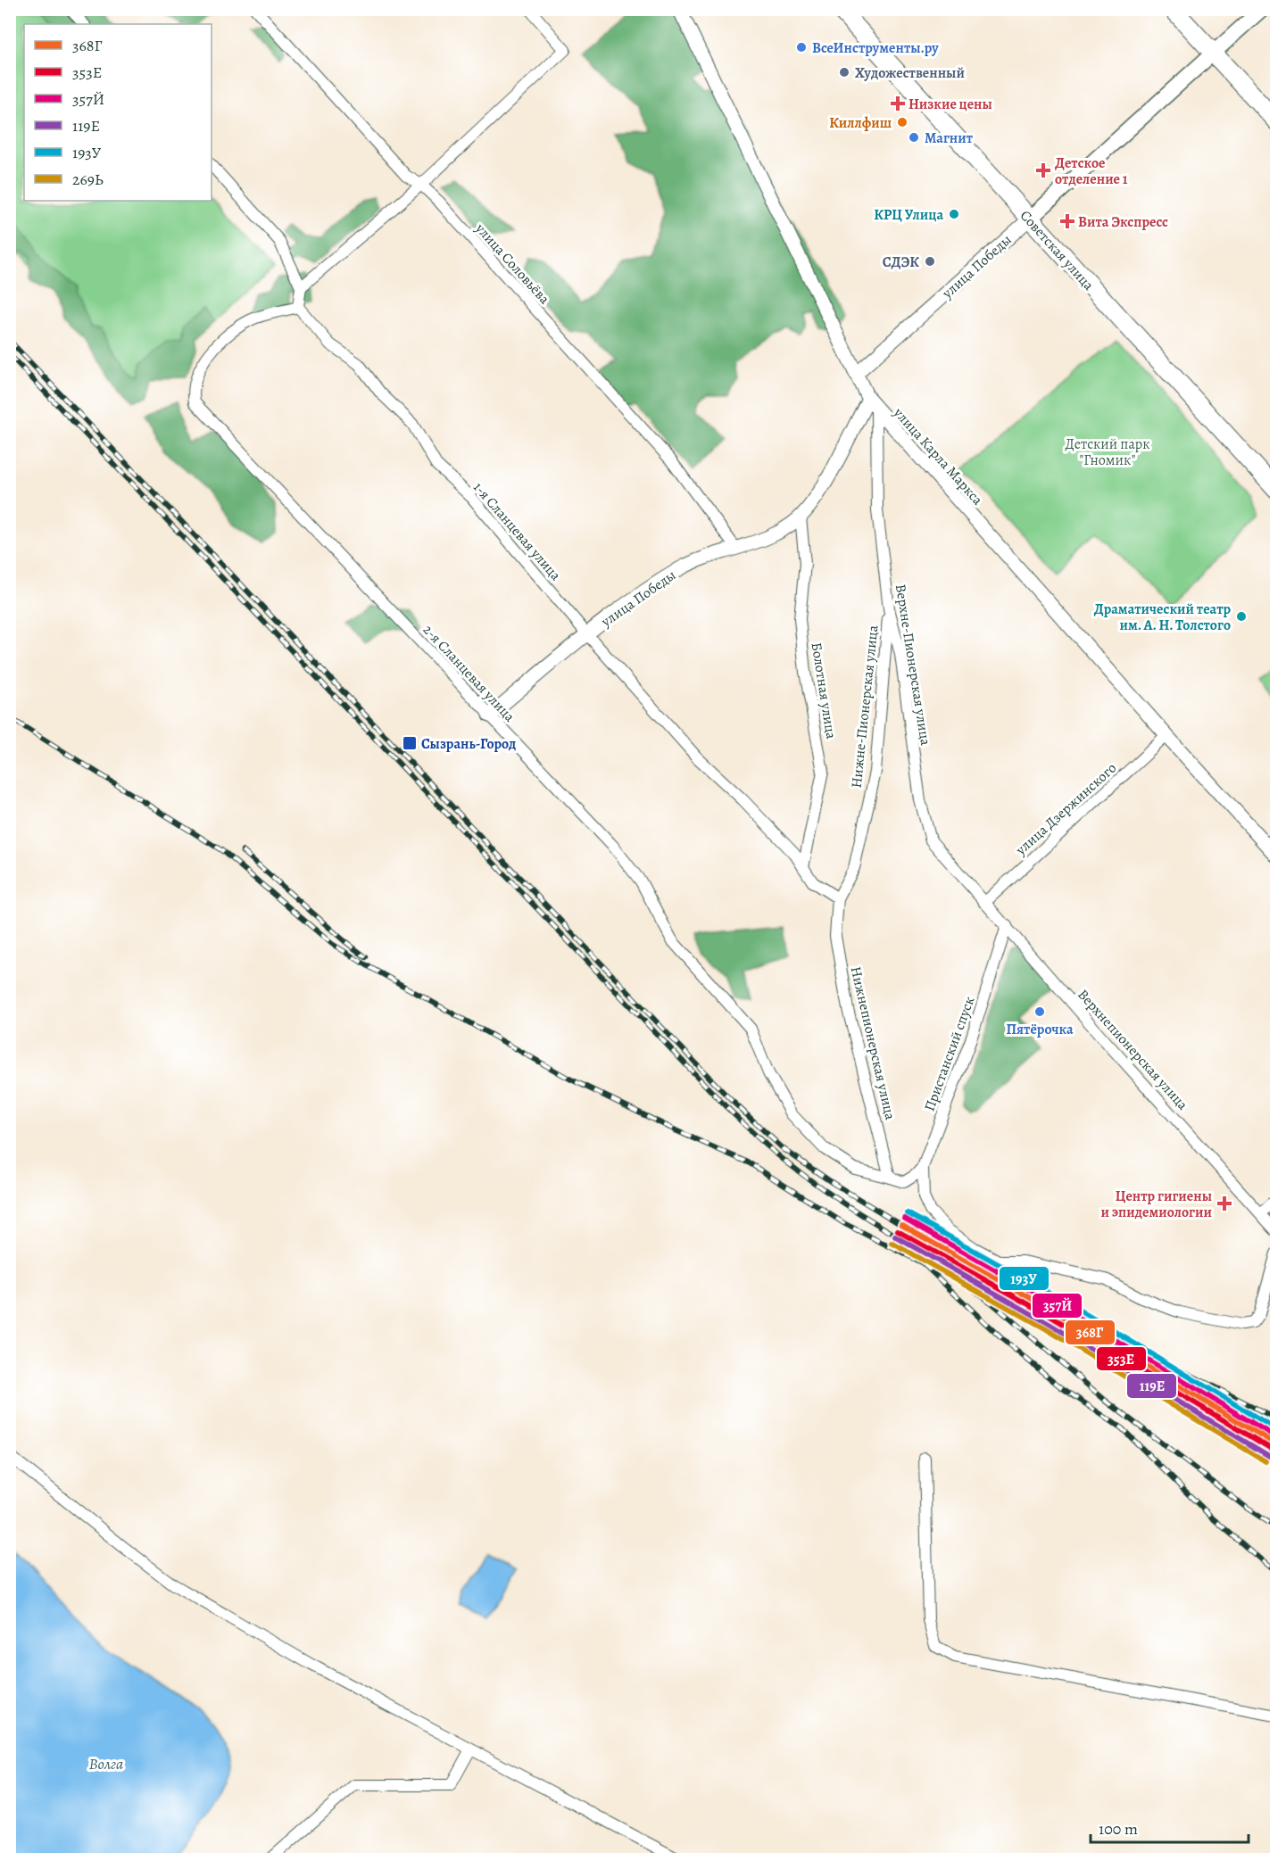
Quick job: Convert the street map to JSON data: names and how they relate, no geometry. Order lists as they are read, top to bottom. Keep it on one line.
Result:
{"streets":{"main road":["Советская улица","улица Победы"],"street":["улица Соловьёва","улица Карла Маркса","1-я Сланцевая улица","Верхне-Пионерская улица","2-я Сланцевая улица","Болотная улица","Нижне-Пионерская улица","улица Дзержинского","Нижнепионерская улица","Верхнепионерская улица","Пристанский спуск"]},"crossings":[["Советская улица","улица Победы"],["улица Соловьёва","улица Победы"],["улица Победы","улица Карла Маркса"],["улица Победы","1-я Сланцевая улица"],["улица Победы","2-я Сланцевая улица"],["улица Победы","Болотная улица"],["улица Карла Маркса","Верхне-Пионерская улица"],["улица Карла Маркса","улица Дзержинского"],["1-я Сланцевая улица","2-я Сланцевая улица"],["1-я Сланцевая улица","Болотная улица"],["1-я Сланцевая улица","Нижне-Пионерская улица"],["1-я Сланцевая улица","Нижнепионерская улица"],["Верхне-Пионерская улица","Нижне-Пионерская улица"],["Верхне-Пионерская улица","улица Дзержинского"],["Верхне-Пионерская улица","Верхнепионерская улица"],["2-я Сланцевая улица","Нижнепионерская улица"],["Нижне-Пионерская улица","Нижнепионерская улица"],["улица Дзержинского","Верхнепионерская улица"],["Верхнепионерская улица","Пристанский спуск"]],"water":["Волга"],"parks":["Детский парк \"Гномик\""],"places":{"other":["ВсеИнструменты.ру","Художественный","Киллфиш","Магнит","КРЦ Улица","СДЭК","Драматический театр им. А. Н. Толстого","Пятёрочка"],"health":["Низкие цены","Детское отделение 1","Вита Экспресс","Центр гигиены и эпидемиологии"],"transit":["Сызрань-Город"]},"lines":["transit line 193У","transit line 357Й","transit line 368Г","transit line 353Е","transit line 119Е","transit line 269Ь"],"legend":["368Г","353Е","357Й","119Е","193У","269Ь"],"scale_bar":"100 m"}
